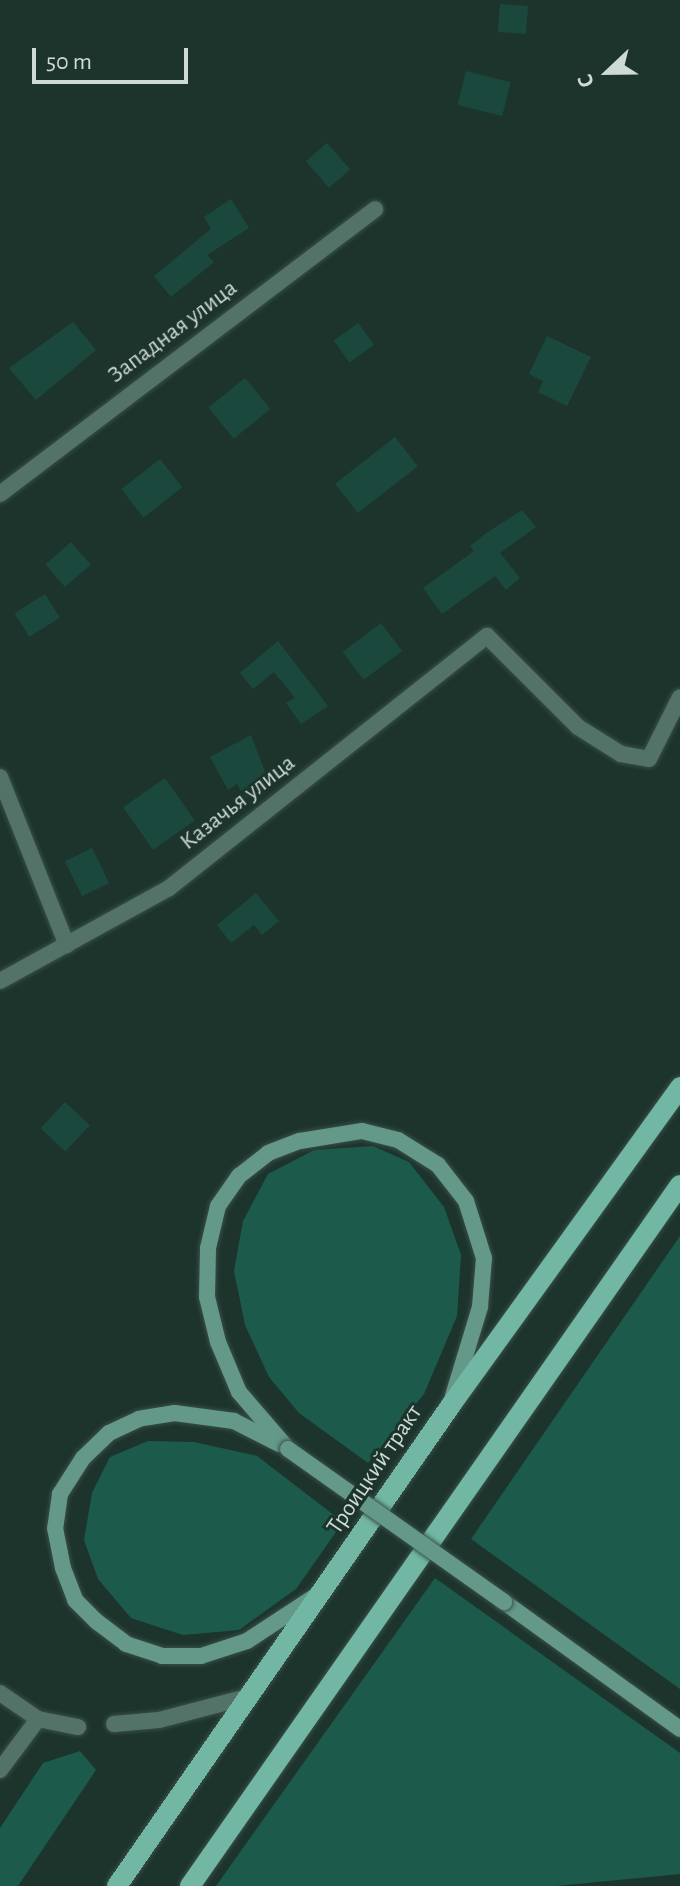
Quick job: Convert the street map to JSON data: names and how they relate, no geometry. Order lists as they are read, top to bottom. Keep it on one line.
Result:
{"streets":{"main road":["Троицкий тракт"],"street":["Западная улица","Казачья улица"]},"scale_bar":"50 m","north":"left"}
